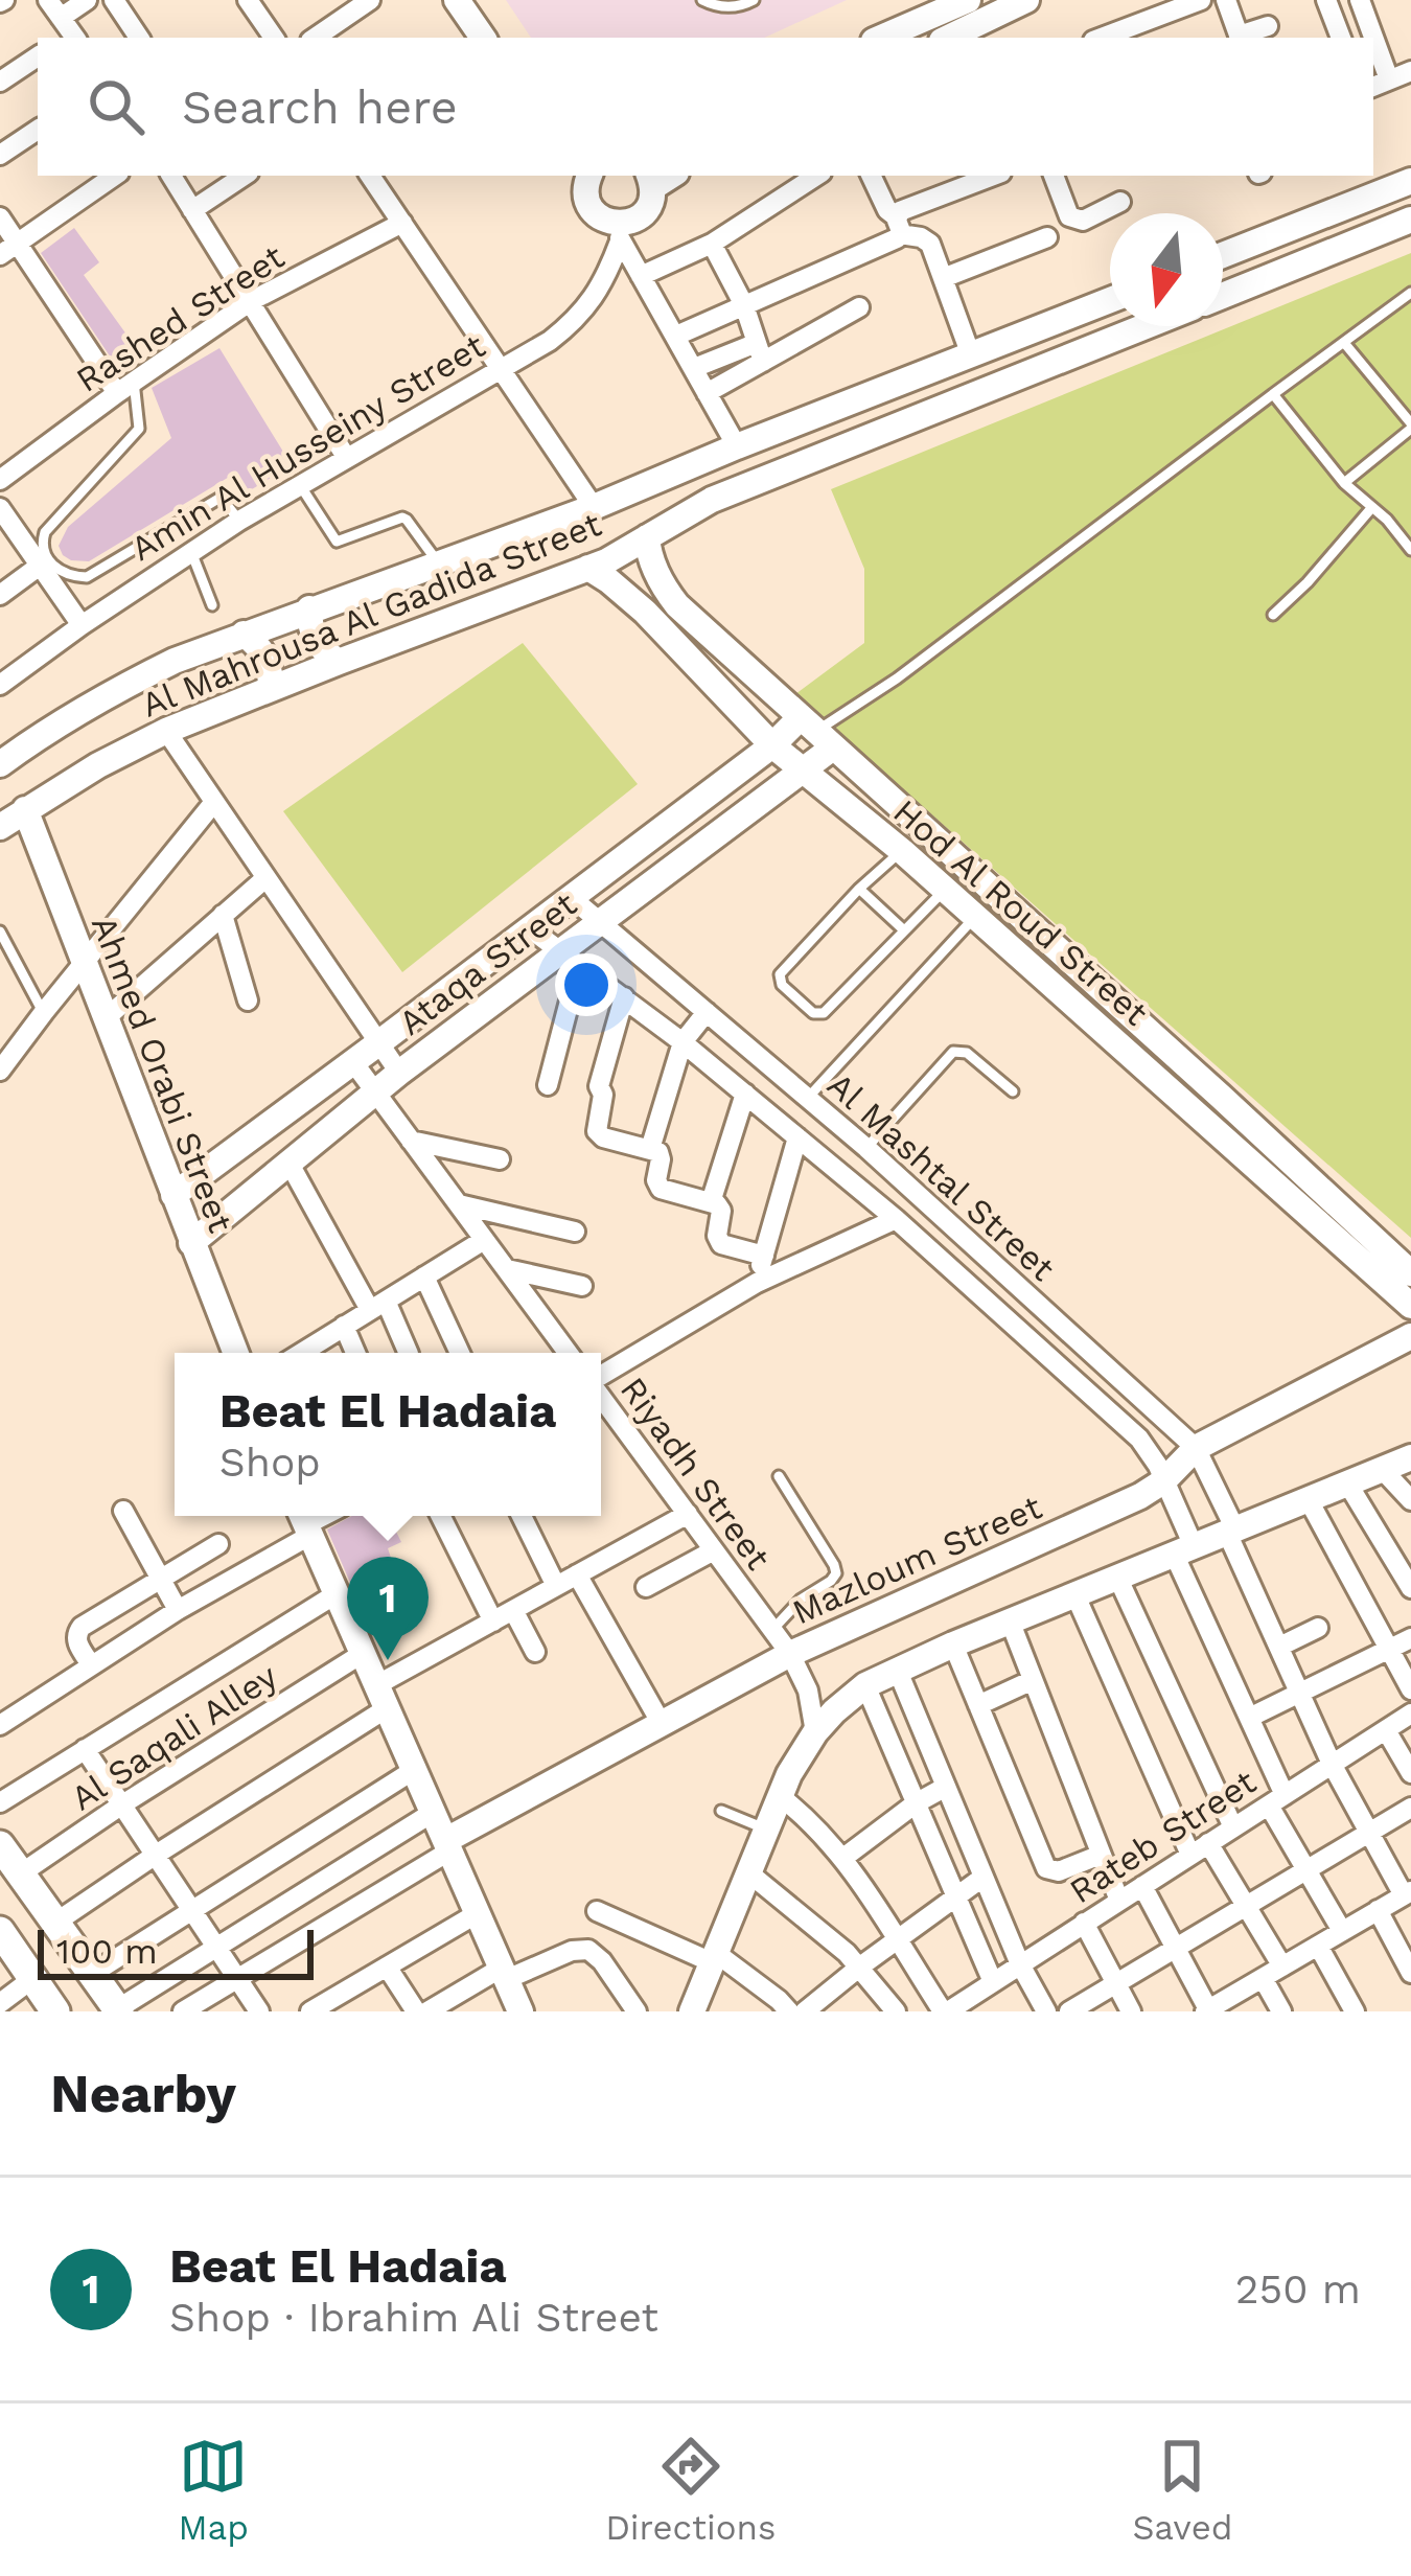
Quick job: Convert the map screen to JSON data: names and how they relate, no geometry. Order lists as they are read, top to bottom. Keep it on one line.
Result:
{"streets":{"main road":["Al Mahrousa Al Gadida Street","Hod Al Roud Street","Ataqa Street","Ahmed Orabi Street","Mazloum Street"],"street":["Rashed Street","Amin Al Husseiny Street","Al Mashtal Street","Riyadh Street","Al Saqali Alley","Rateb Street"]},"crossings":[["Al Mahrousa Al Gadida Street","Hod Al Roud Street"],["Al Mahrousa Al Gadida Street","Ahmed Orabi Street"],["Hod Al Roud Street","Ataqa Street"],["Ataqa Street","Ahmed Orabi Street"],["Ataqa Street","Al Mashtal Street"],["Ataqa Street","Riyadh Street"],["Al Mashtal Street","Mazloum Street"],["Al Mashtal Street","Rateb Street"],["Riyadh Street","Mazloum Street"]],"scale_bar":"100 m","north":"bottom","page":{"search":"Search here","popup":["Beat El Hadaia","Shop"],"pins":"1","scale":"100 m","heading":"Nearby","list":[{"mark":"1","name":"Beat El Hadaia","note":"Shop · Ibrahim Ali Street","value":"250 m"}],"nav":["Map","Directions","Saved"]}}
